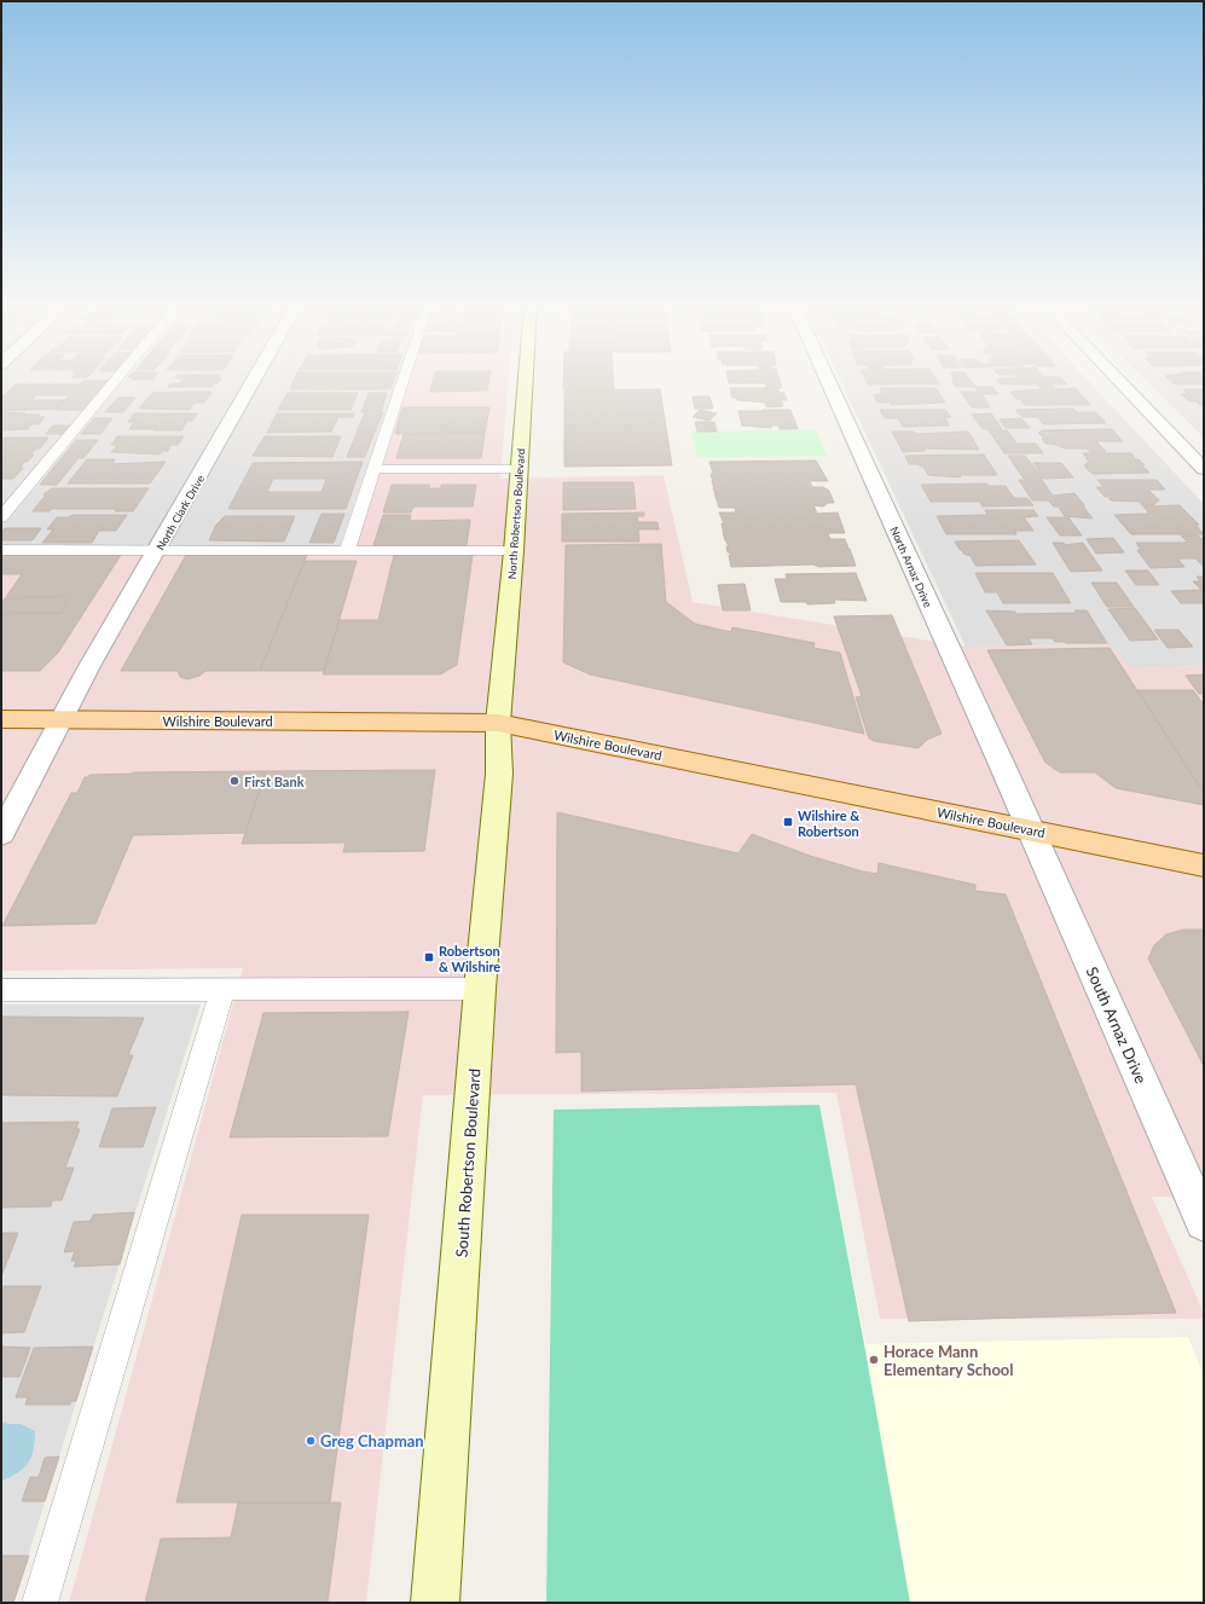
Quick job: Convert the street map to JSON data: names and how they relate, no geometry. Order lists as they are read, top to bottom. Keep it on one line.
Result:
{"streets":{"main road":["North Robertson Boulevard","Wilshire Boulevard","South Robertson Boulevard"],"street":["North Clark Drive","North Arnaz Drive","South Arnaz Drive"]},"crossings":[["North Clark Drive","Wilshire Boulevard"],["North Robertson Boulevard","Wilshire Boulevard"],["North Robertson Boulevard","South Robertson Boulevard"],["North Arnaz Drive","Wilshire Boulevard"],["North Arnaz Drive","South Arnaz Drive"],["Wilshire Boulevard","South Arnaz Drive"],["Wilshire Boulevard","South Robertson Boulevard"]],"places":{"other":["First Bank","Horace Mann Elementary School","Greg Chapman"],"transit":["Wilshire & Robertson","Robertson & Wilshire"]}}
